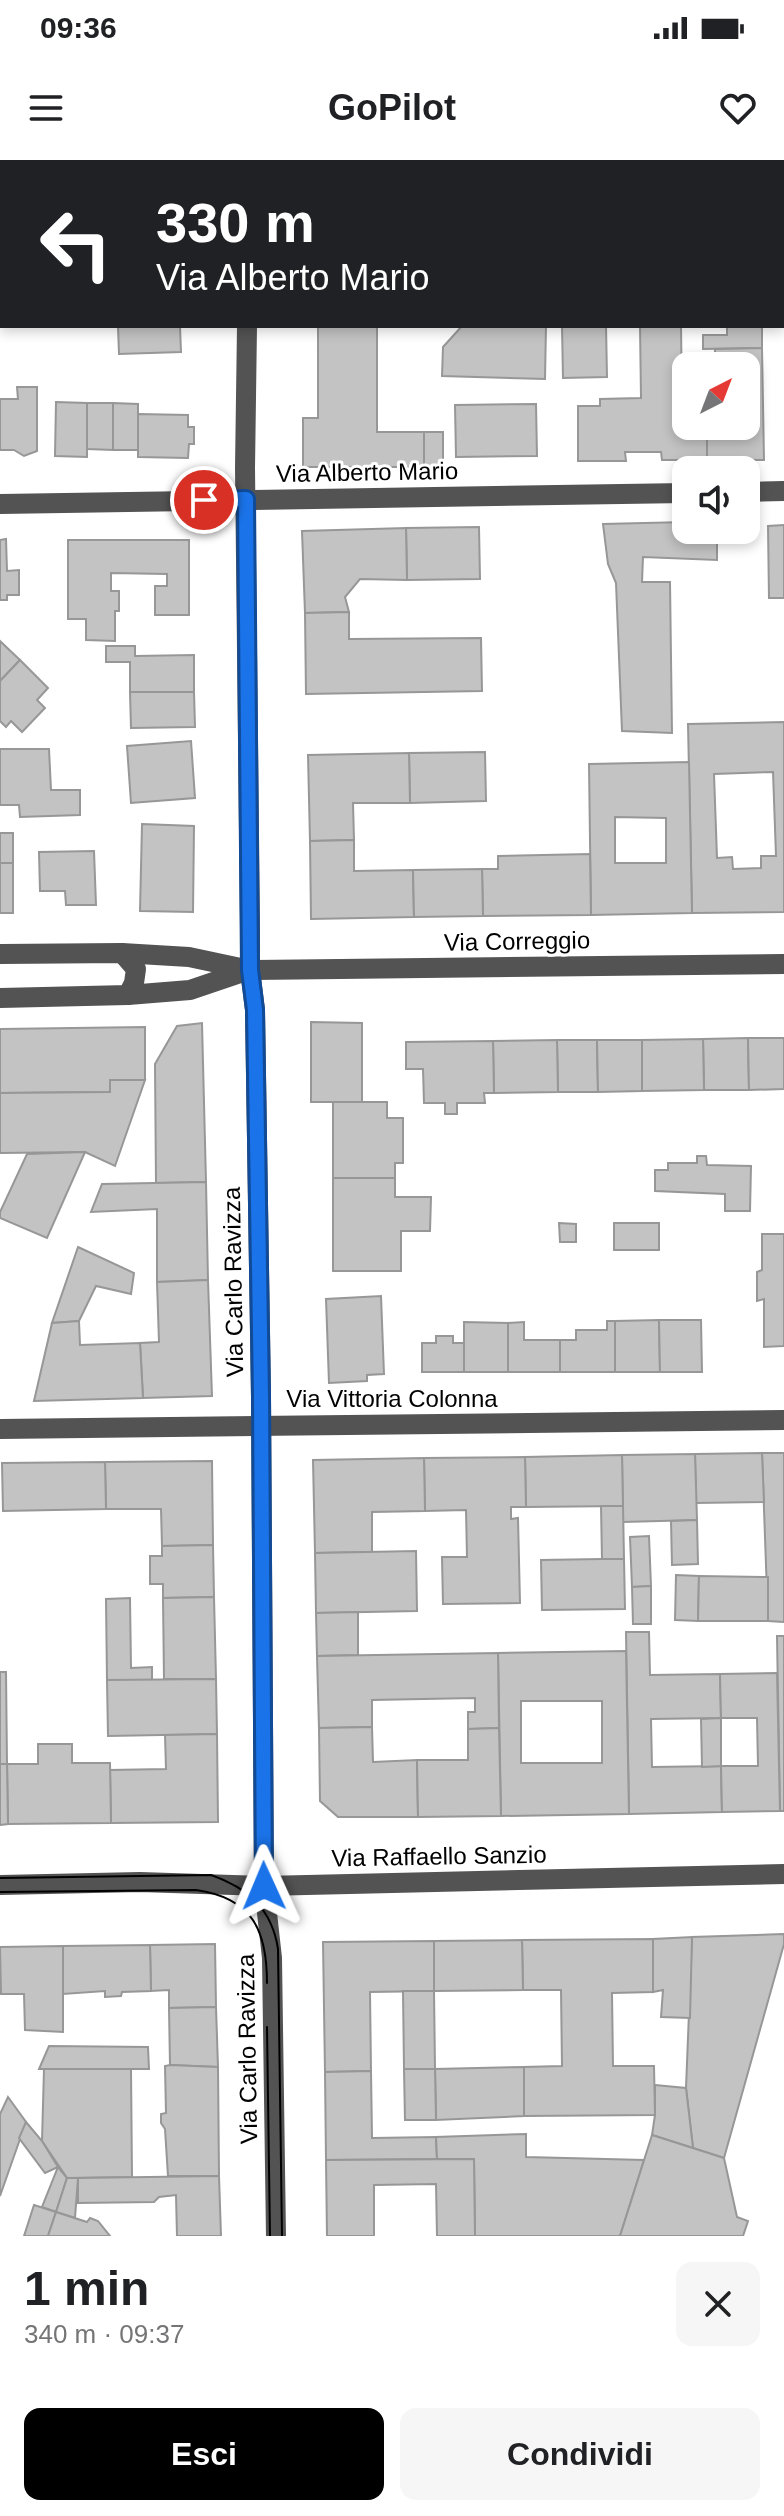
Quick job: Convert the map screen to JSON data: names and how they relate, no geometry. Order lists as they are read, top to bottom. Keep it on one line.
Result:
{"streets":{"street":["Via Alberto Mario","Via Correggio","Via Carlo Ravizza","Via Vittoria Colonna","Via Raffaello Sanzio"]},"crossings":[["Via Alberto Mario","Via Carlo Ravizza"],["Via Correggio","Via Carlo Ravizza"],["Via Carlo Ravizza","Via Vittoria Colonna"],["Via Carlo Ravizza","Via Raffaello Sanzio"]],"north":"top right","page":{"status":"09:36","header":"GoPilot","turn":["330 m","Via Alberto Mario"],"heading":["1 min","340 m · 09:37"],"buttons":["Esci","Condividi"]}}
